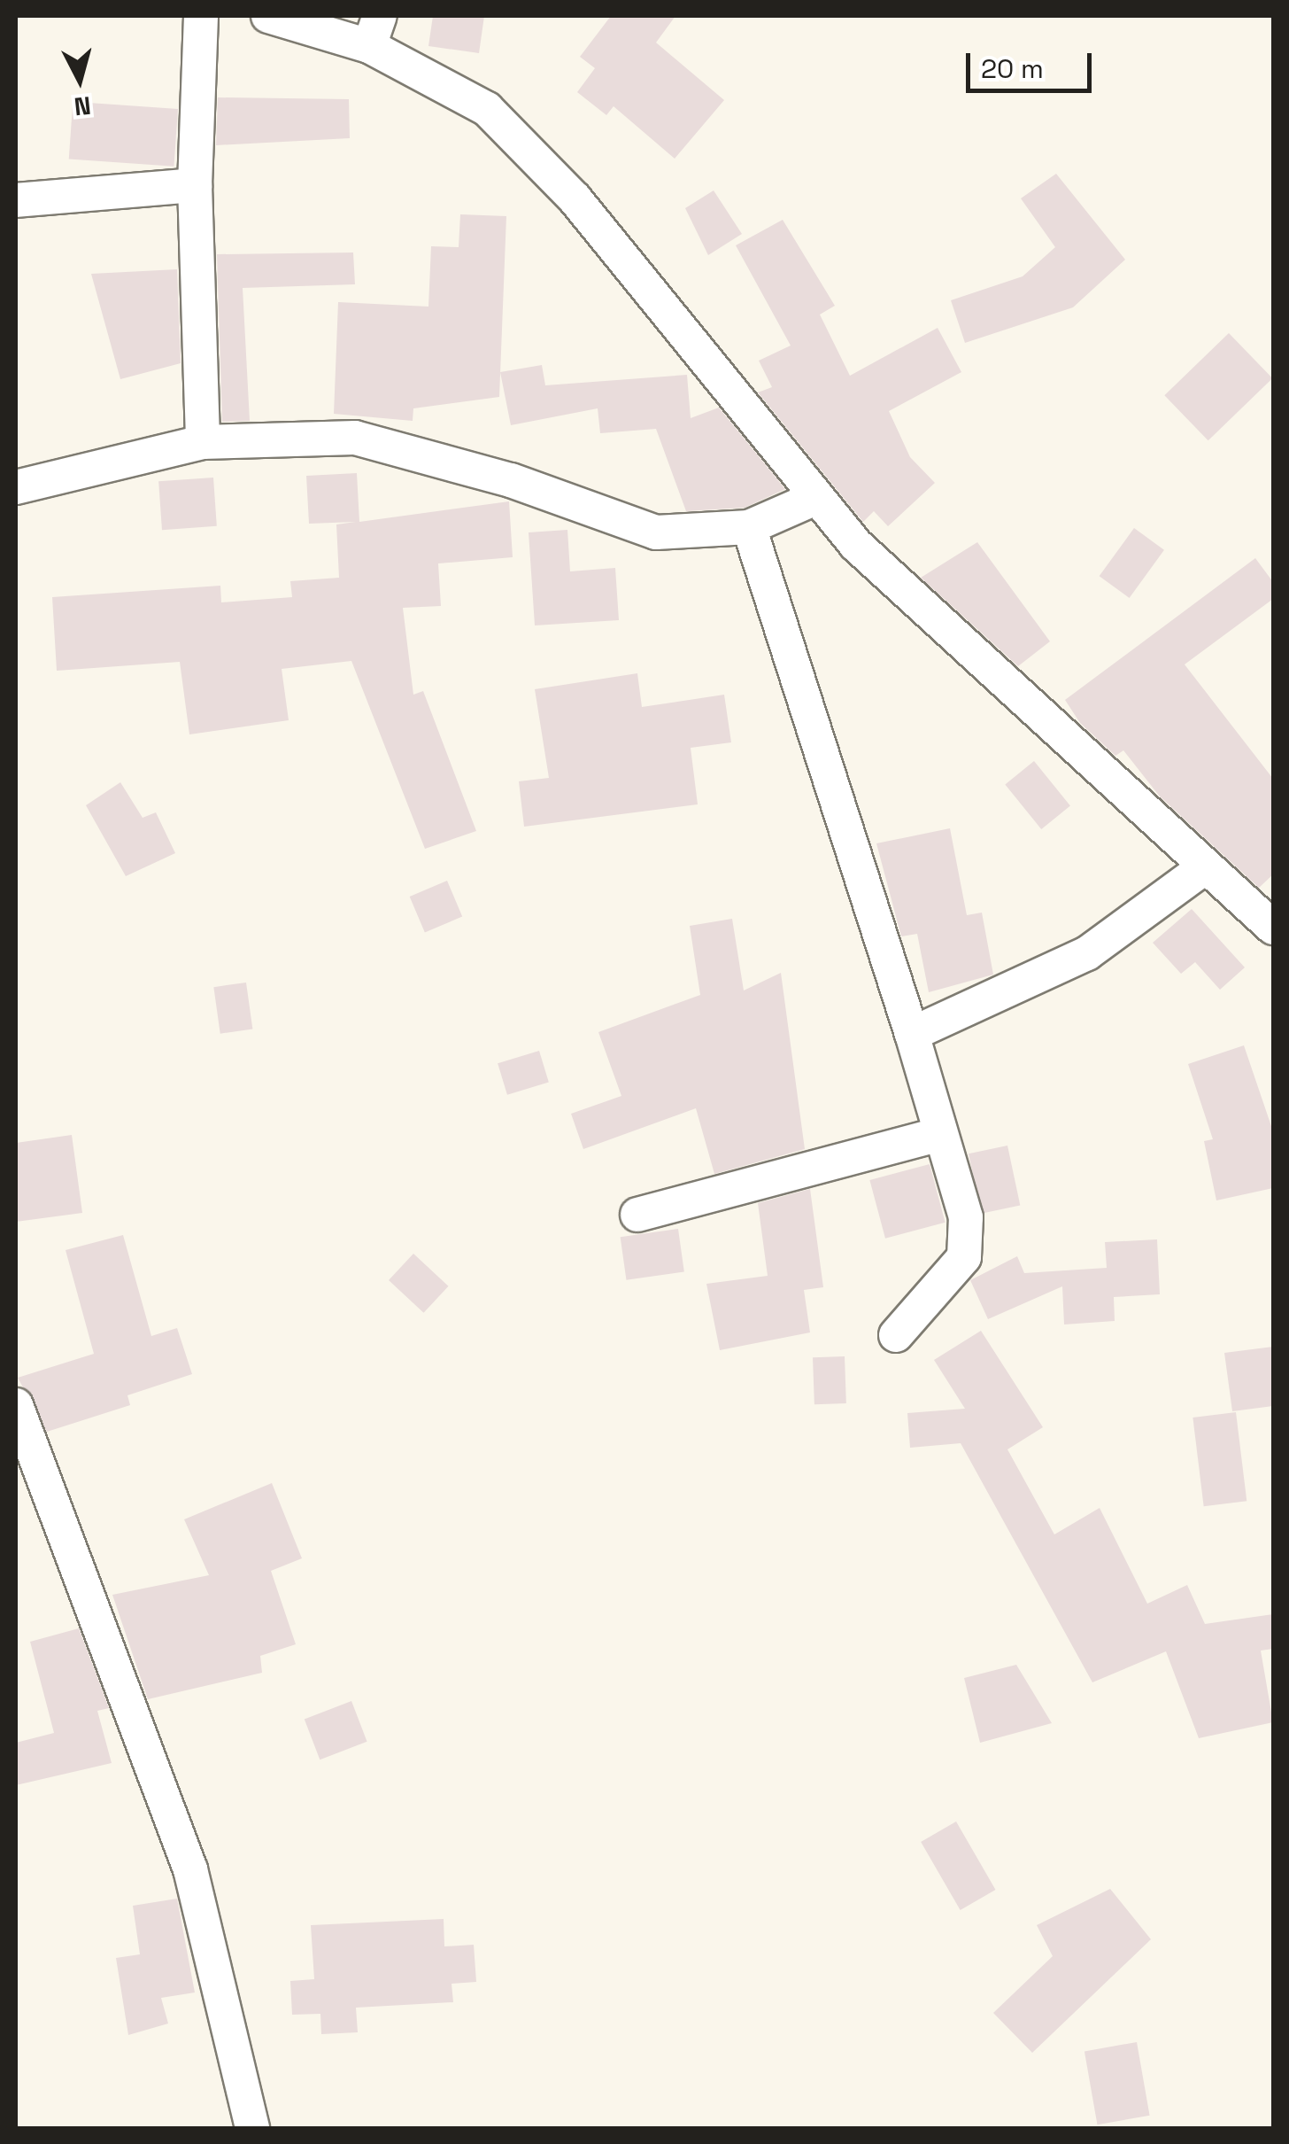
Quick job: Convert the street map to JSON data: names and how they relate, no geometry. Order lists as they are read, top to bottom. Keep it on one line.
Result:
{"scale_bar":"20 m","north":"bottom"}
